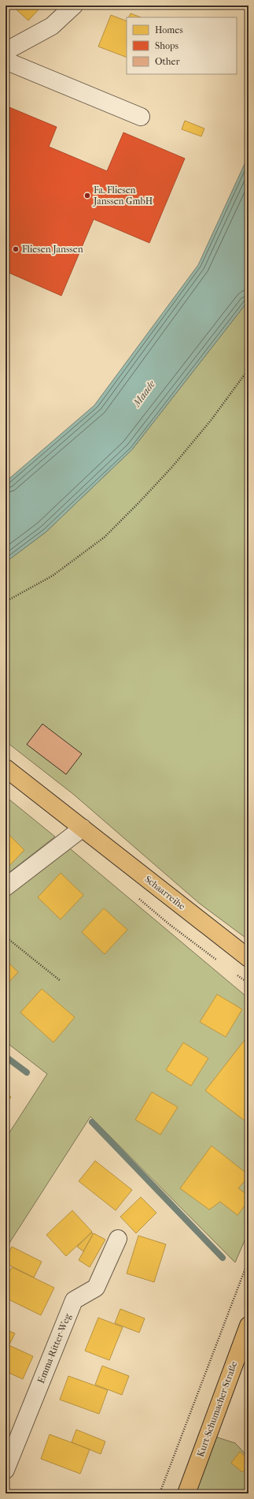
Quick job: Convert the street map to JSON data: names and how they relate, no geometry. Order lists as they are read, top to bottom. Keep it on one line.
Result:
{"streets":{"main road":["Schaarreihe","Kurt-Schumacher-Straße"],"street":["Emma-Ritter-Weg"]},"water":["Maade"],"places":["Fa. Fliesen Janssen GmbH","Fliesen Janssen"],"legend":["Homes","Shops","Other"]}
